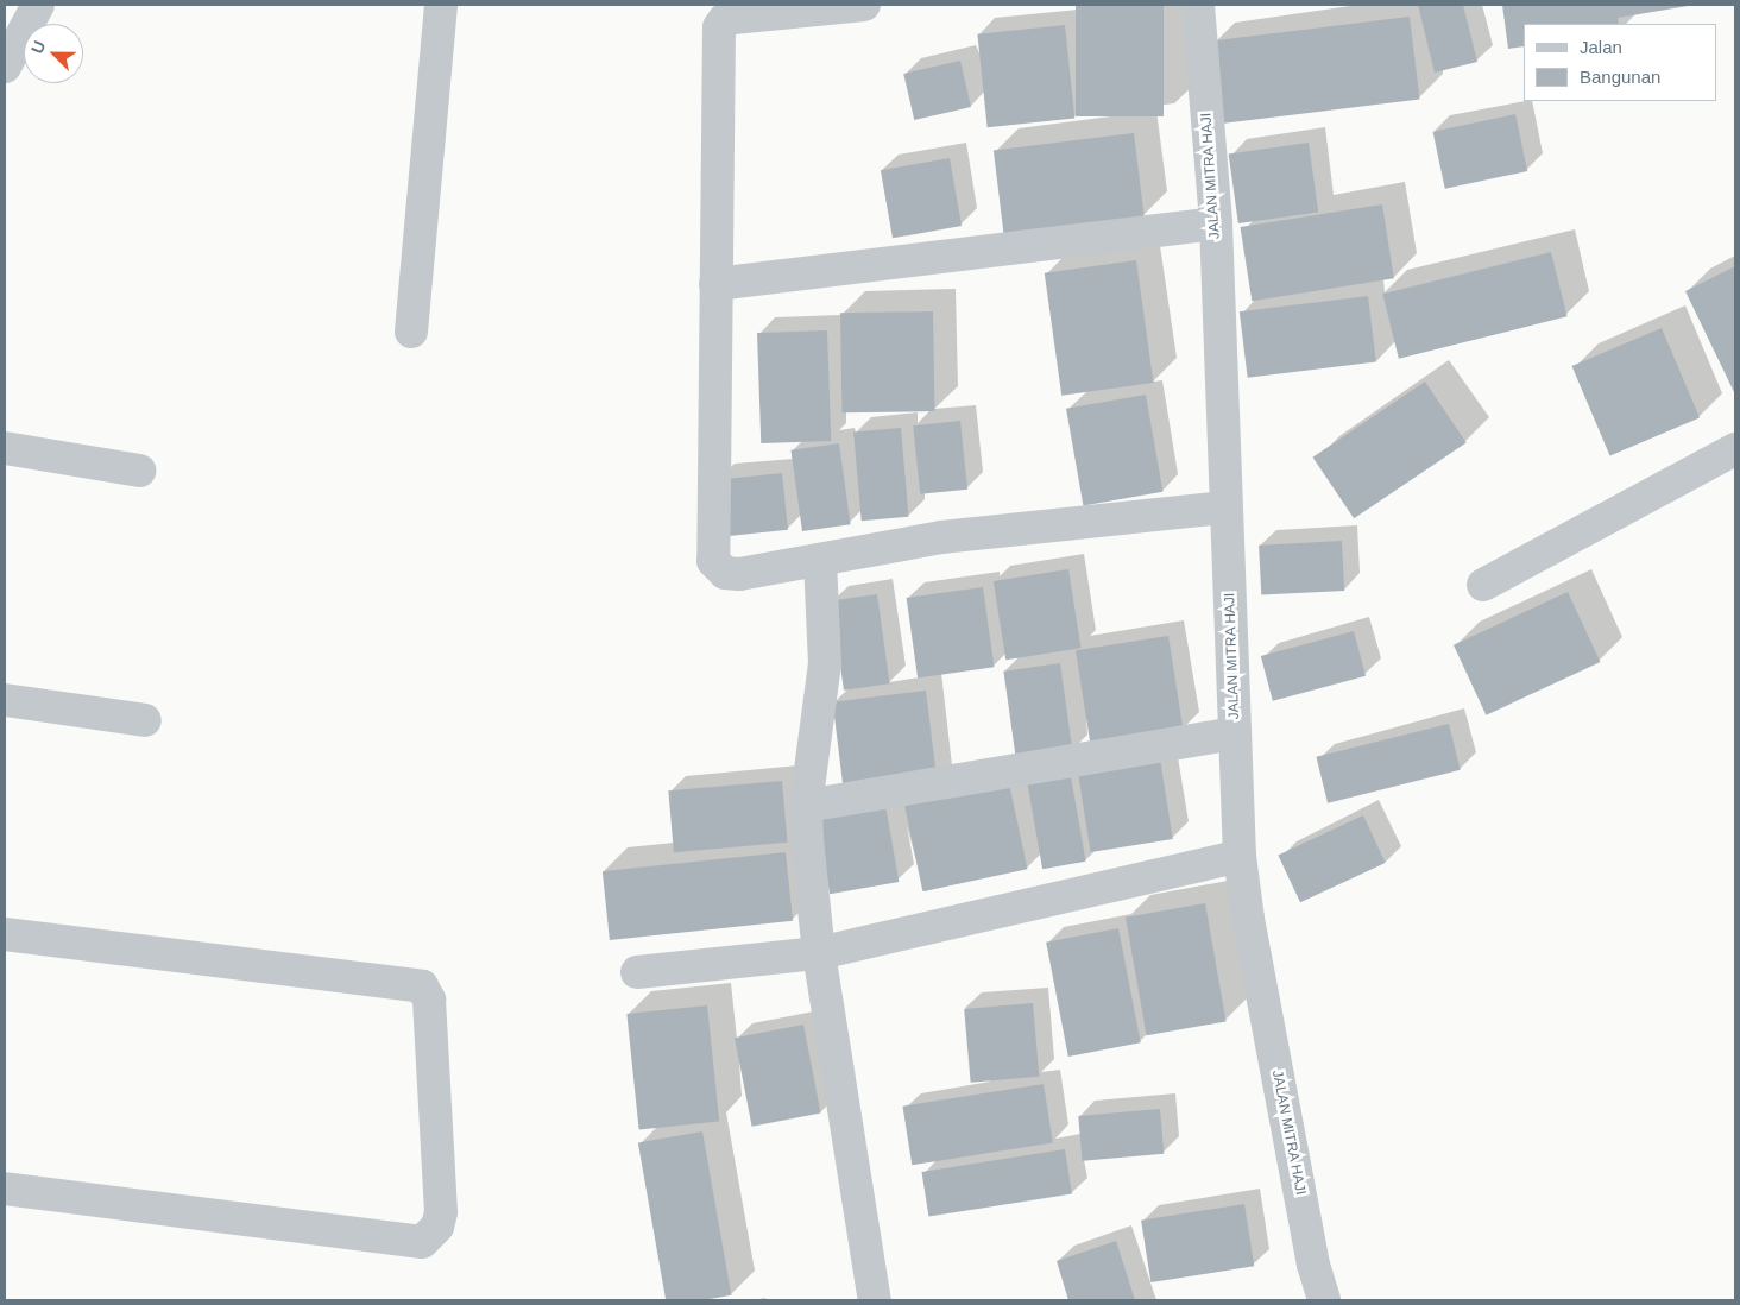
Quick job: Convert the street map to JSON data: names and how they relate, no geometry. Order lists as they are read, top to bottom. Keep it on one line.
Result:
{"streets":{"street":["JALAN MITRA HAJI"]},"legend":["Jalan","Bangunan"],"north":"top left"}
